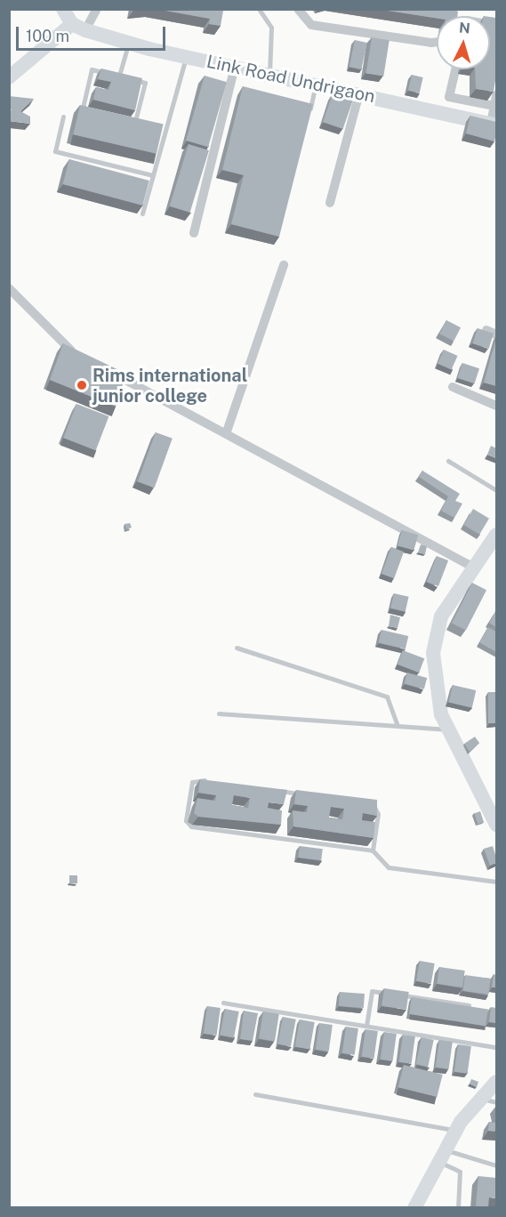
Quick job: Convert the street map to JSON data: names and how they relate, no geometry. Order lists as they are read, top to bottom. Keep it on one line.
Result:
{"streets":{"street":["Link Road Undrigaon"]},"places":["Rims international junior college"],"scale_bar":"100 m","north":"top"}
